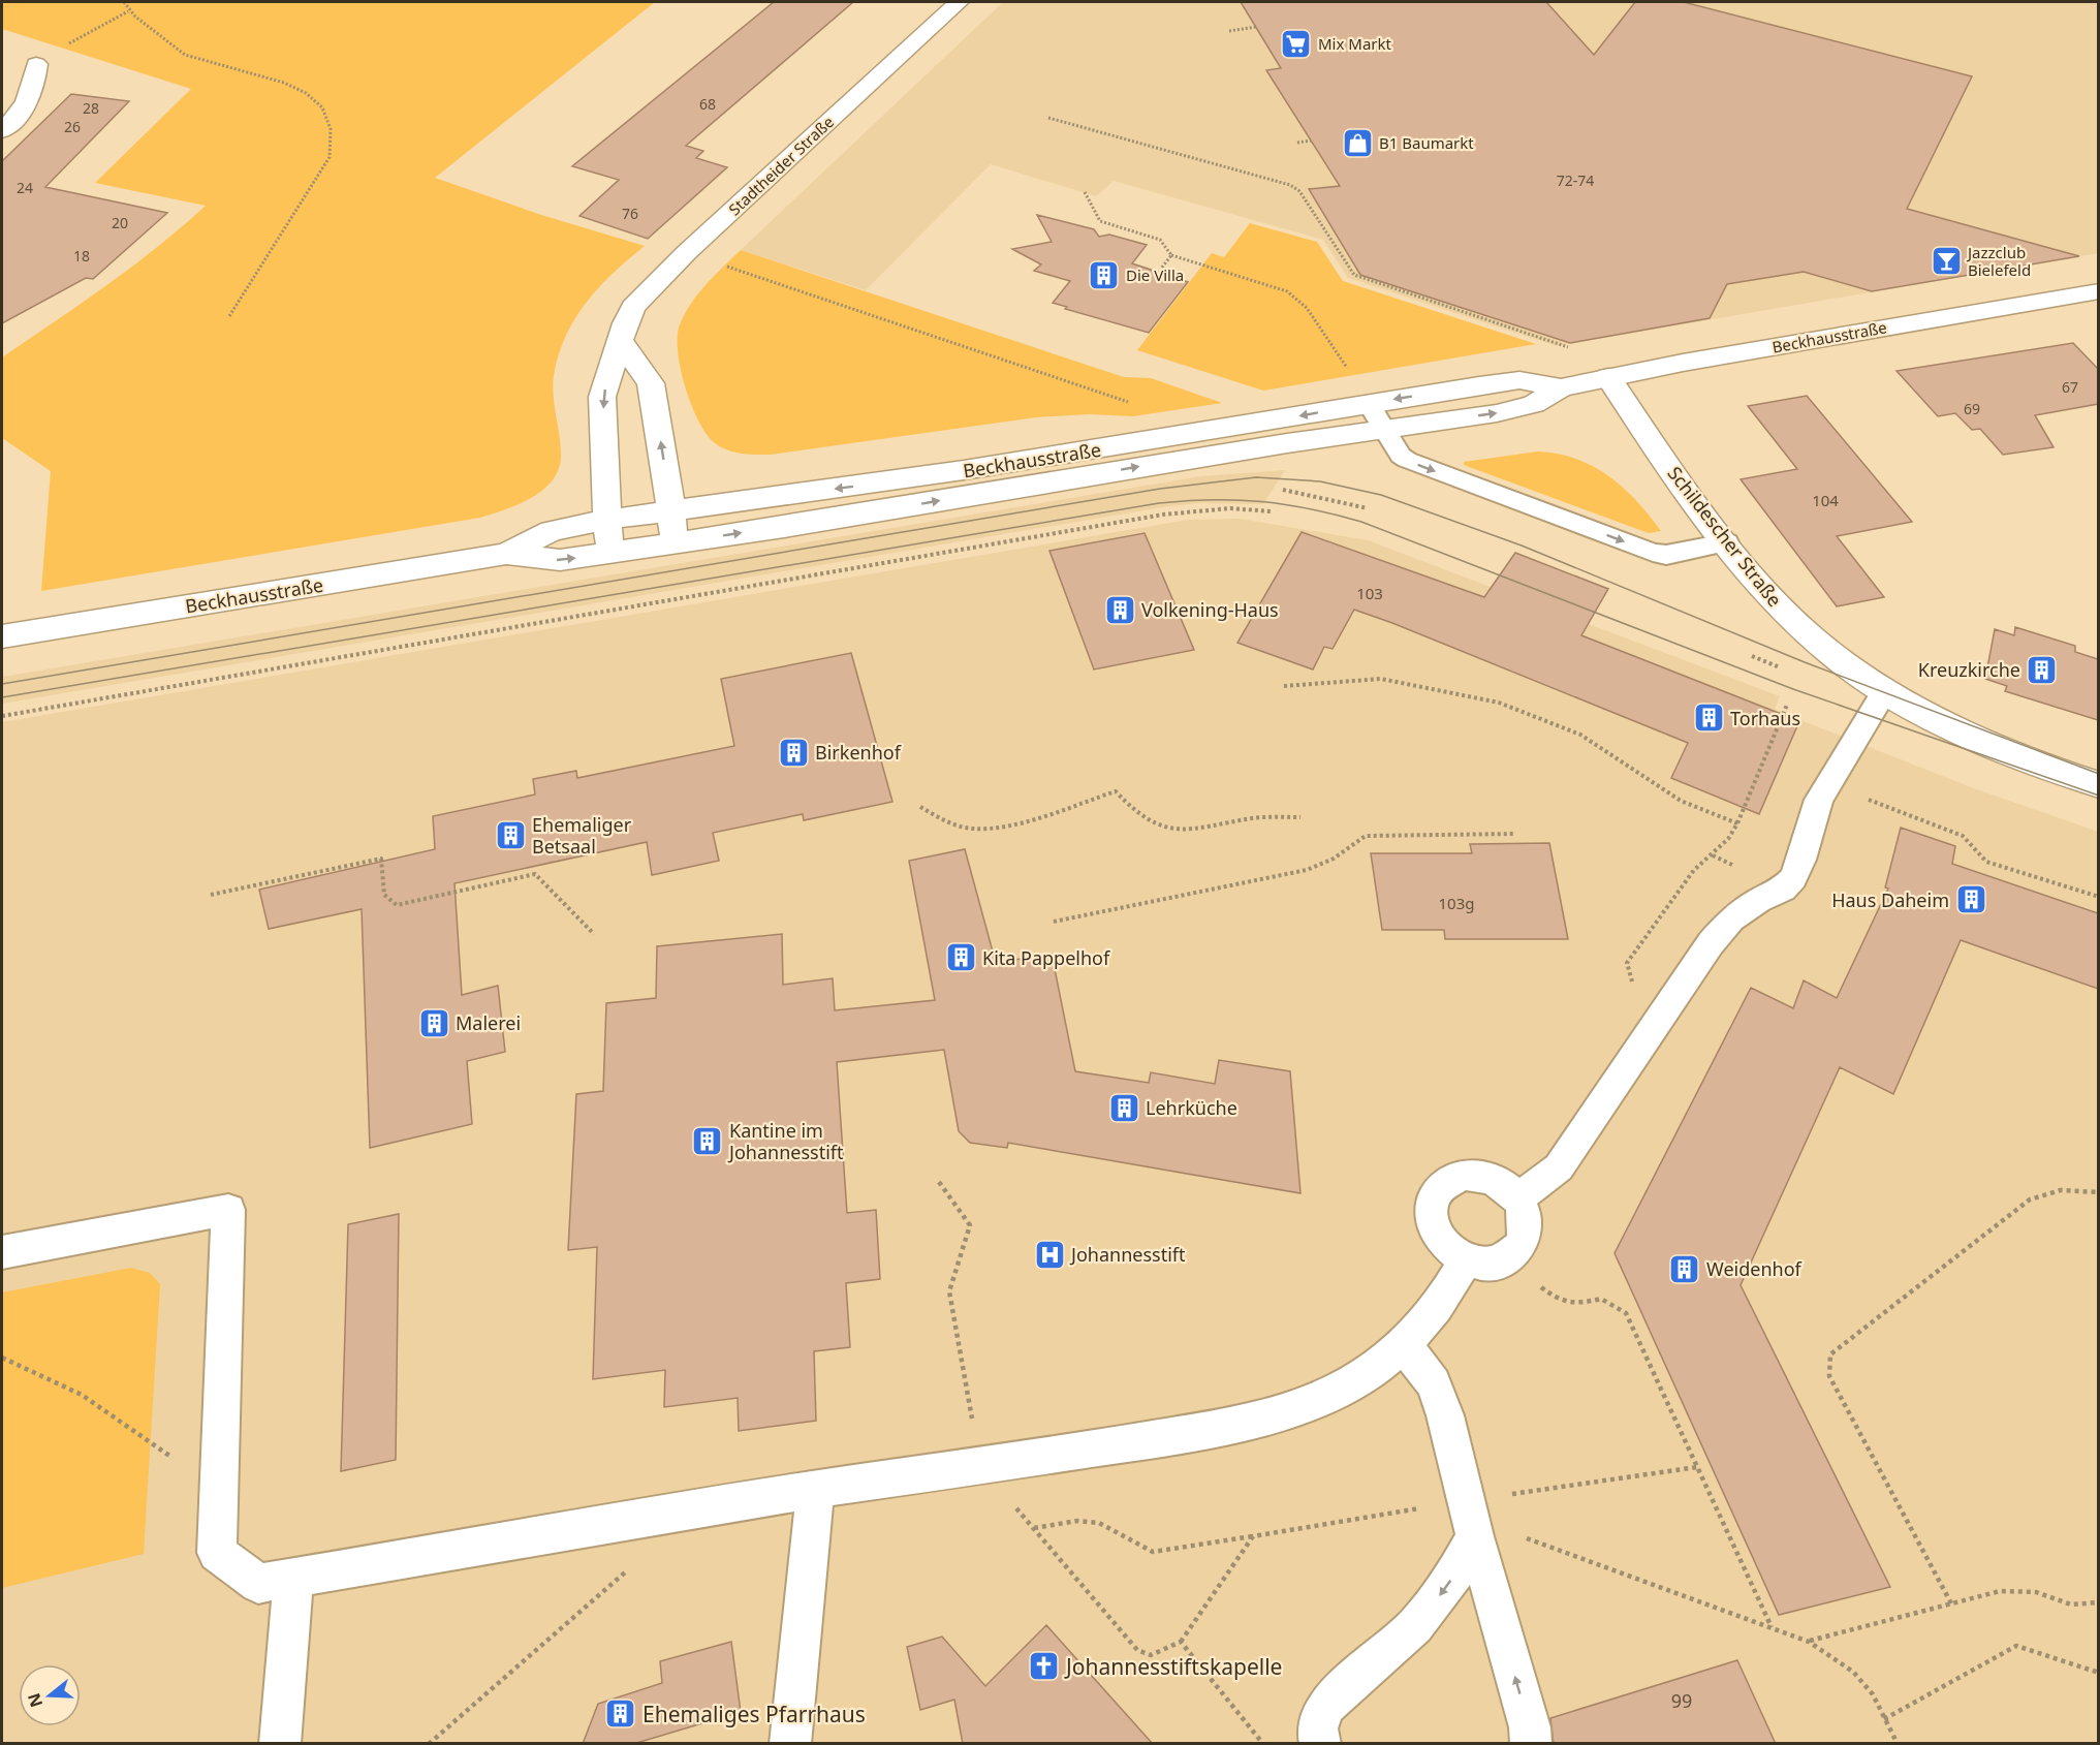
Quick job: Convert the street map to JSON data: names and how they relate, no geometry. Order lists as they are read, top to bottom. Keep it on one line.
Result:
{"streets":{"main road":["Stadtheider Straße","Beckhausstraße","Schildescher Straße"]},"crossings":[["Stadtheider Straße","Beckhausstraße"],["Beckhausstraße","Schildescher Straße"]],"places":{"supermarket":["Mix Markt"],"shop":["B1 Baumarkt"],"bar":["Jazzclub Bielefeld"],"building":["Die Villa","Volkening-Haus","Kreuzkirche","Torhaus","Birkenhof","Ehemaliger Betsaal","Haus Daheim","Kita Pappelhof","Malerei","Lehrküche","Kantine im Johannesstift","Weidenhof","Ehemaliges Pfarrhaus"],"hospital":["Johannesstift"],"church":["Johannesstiftskapelle"]},"house_numbers":["68","28","26","72-74","24","76","20","18","67","69","104","103","103g","99"],"north":"left"}
